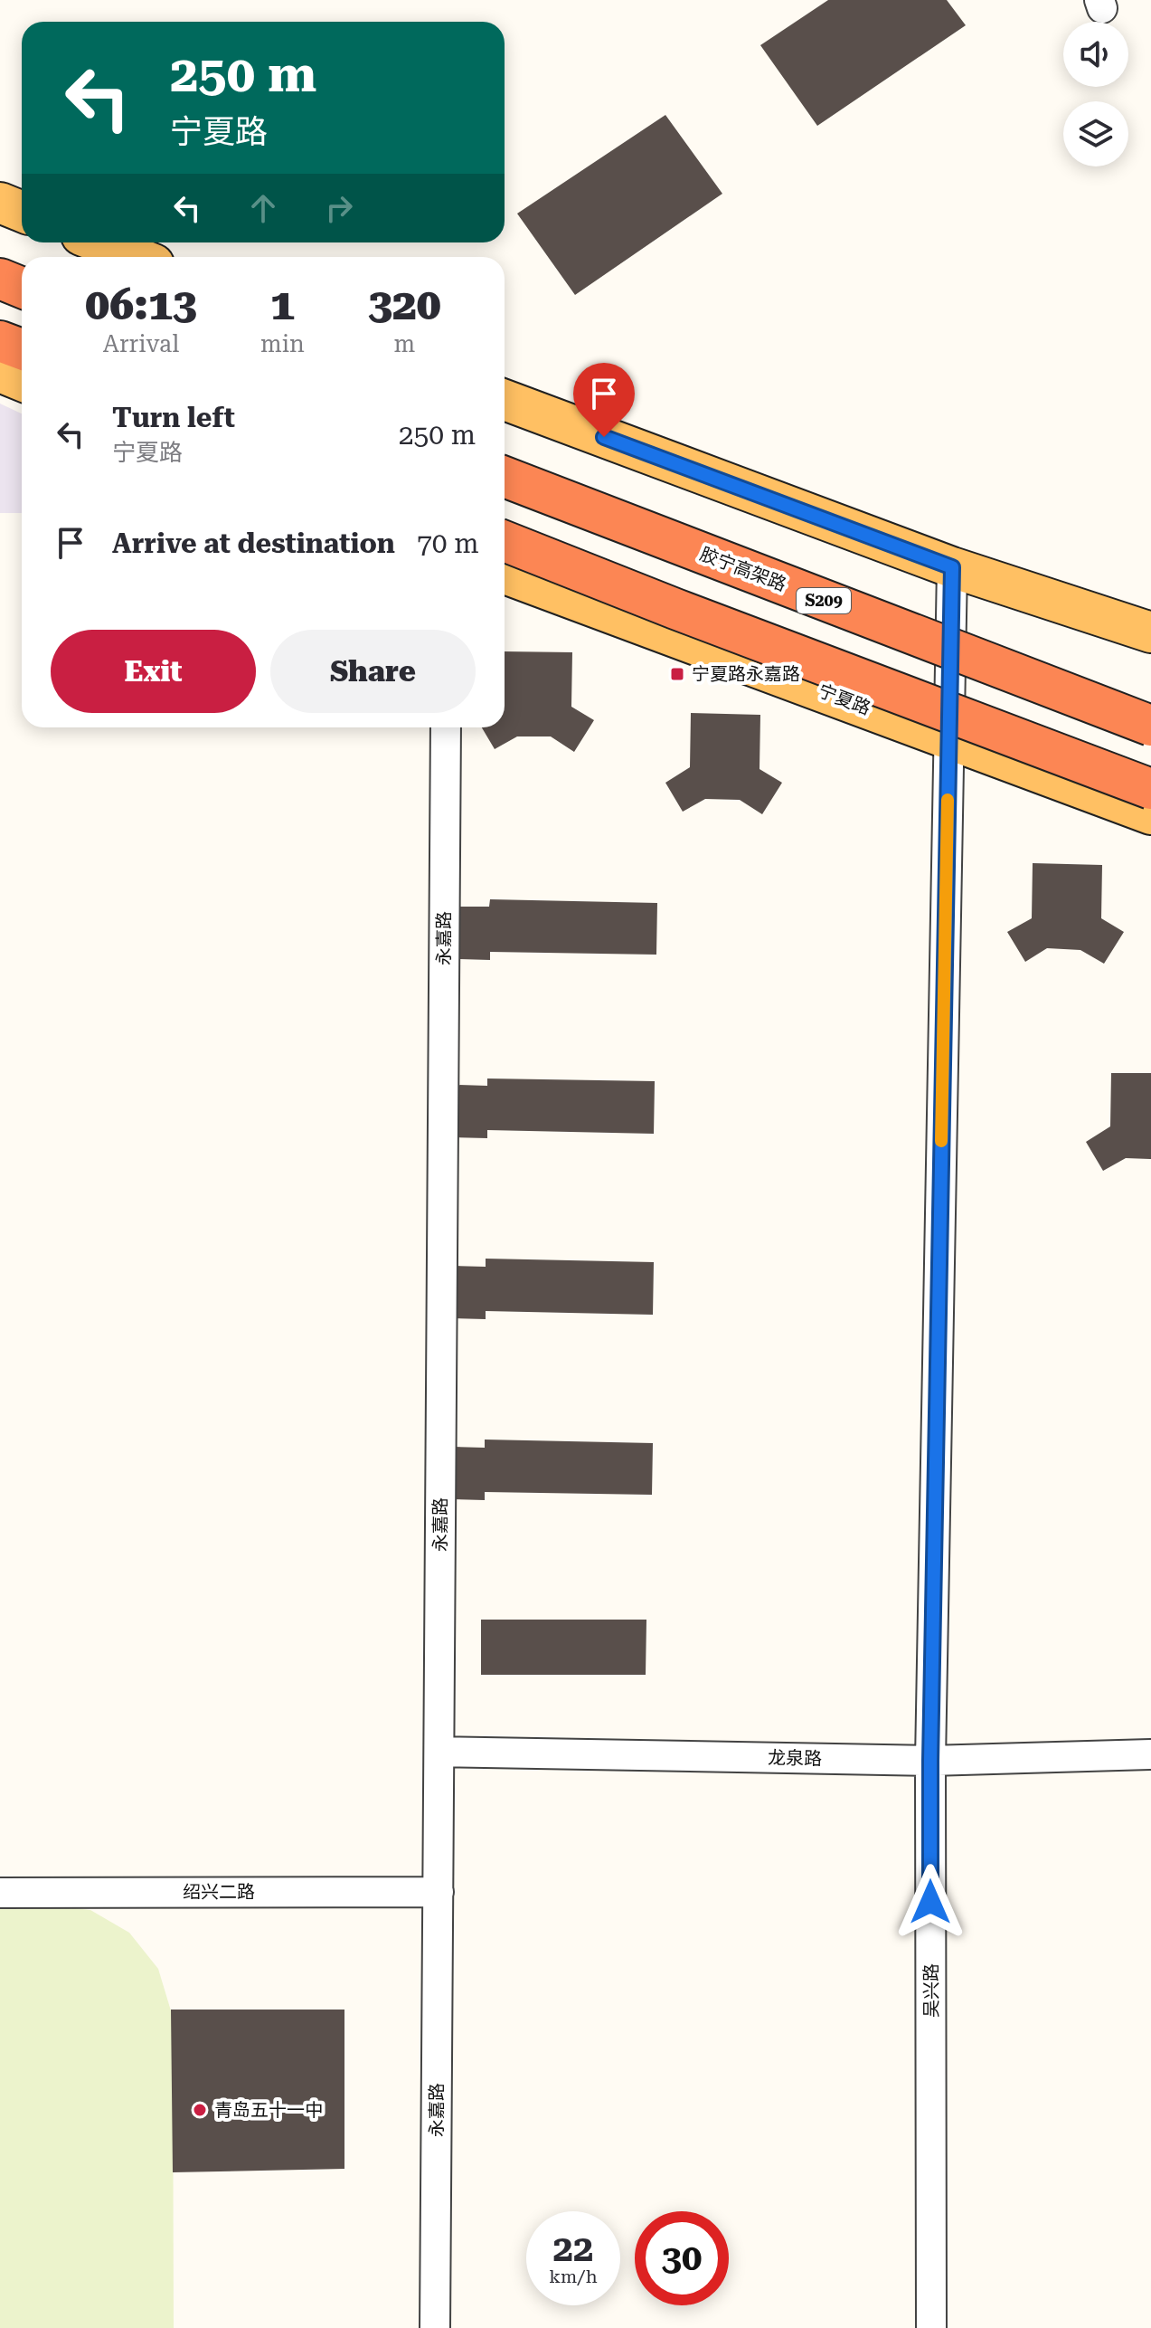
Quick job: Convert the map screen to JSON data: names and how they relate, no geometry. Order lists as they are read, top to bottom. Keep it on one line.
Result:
{"streets":{"highway":["胶宁高架路","S209"],"main road":["宁夏路"],"street":["永嘉路","龙泉路","绍兴二路","吴兴路"]},"crossings":[["宁夏路","吴兴路"],["永嘉路","龙泉路"],["永嘉路","绍兴二路"],["龙泉路","吴兴路"]],"places":{"transit":["宁夏路永嘉路"],"other":["青岛五十一中"]},"page":{"turn":["250 m","宁夏路"],"eta":["06:13","Arrival","1","min","320","m"],"list":[{"name":"Turn left","note":"宁夏路","value":"250 m"},{"name":"Arrive at destination","value":"70 m"}],"buttons":["Exit","Share"],"speed":"22 km/h","limit":"30"}}
